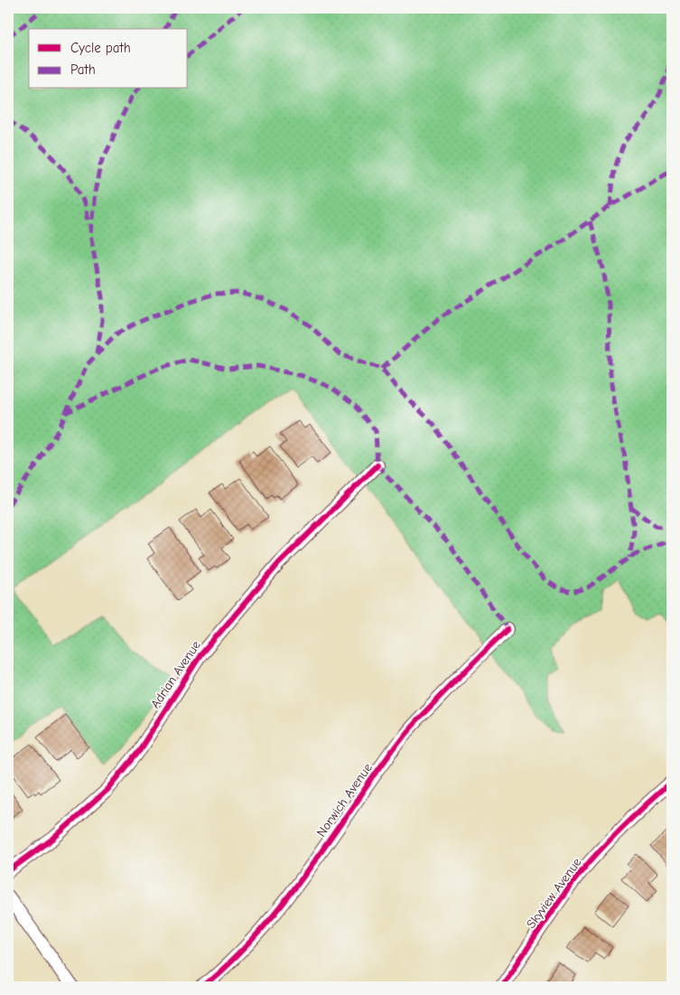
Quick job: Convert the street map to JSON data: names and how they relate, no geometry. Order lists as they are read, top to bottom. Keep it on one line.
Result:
{"streets":{"street":["Adrian Avenue","Norwich Avenue","Skyview Avenue"]},"legend":["Cycle path","Path"]}
